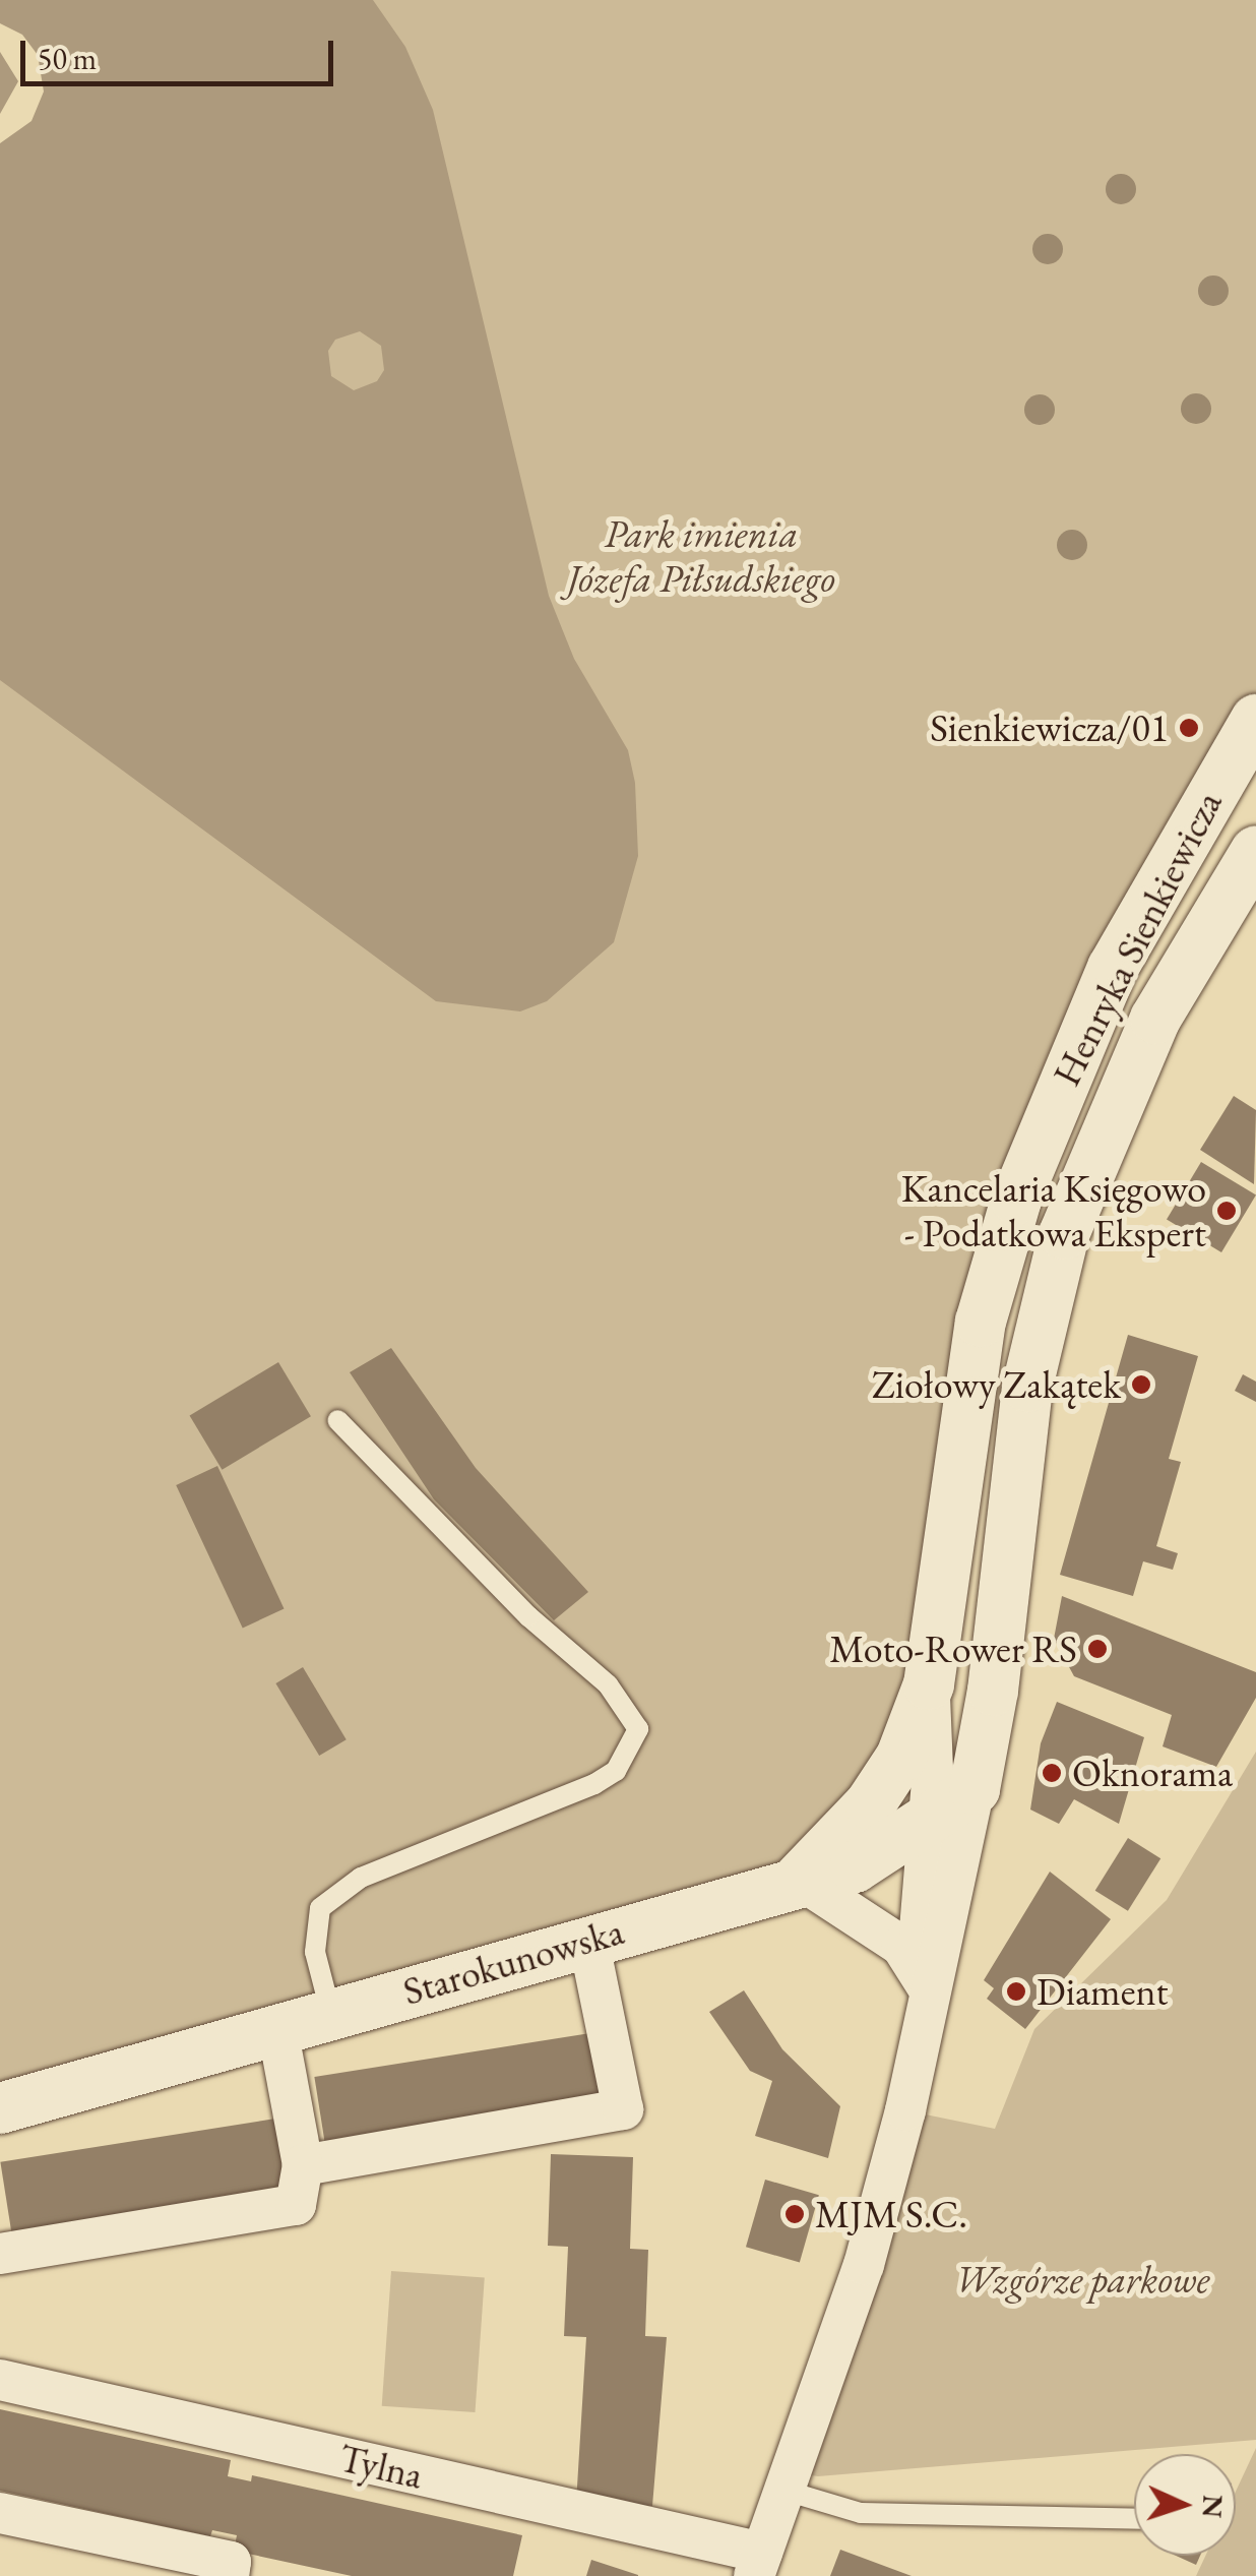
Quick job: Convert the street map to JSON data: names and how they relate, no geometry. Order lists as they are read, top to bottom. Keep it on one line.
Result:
{"streets":{"street":["Henryka Sienkiewicza","Starokunowska","Tylna"]},"crossings":[["Henryka Sienkiewicza","Tylna"]],"parks":["Park imienia Józefa Piłsudskiego","Wzgórze parkowe"],"places":["Sienkiewicza/01","Kancelaria Księgowo - Podatkowa Ekspert","Ziołowy Zakątek","Moto-Rower RS","Oknorama","Diament","MJM S.C."],"scale_bar":"50 m","north":"right"}
